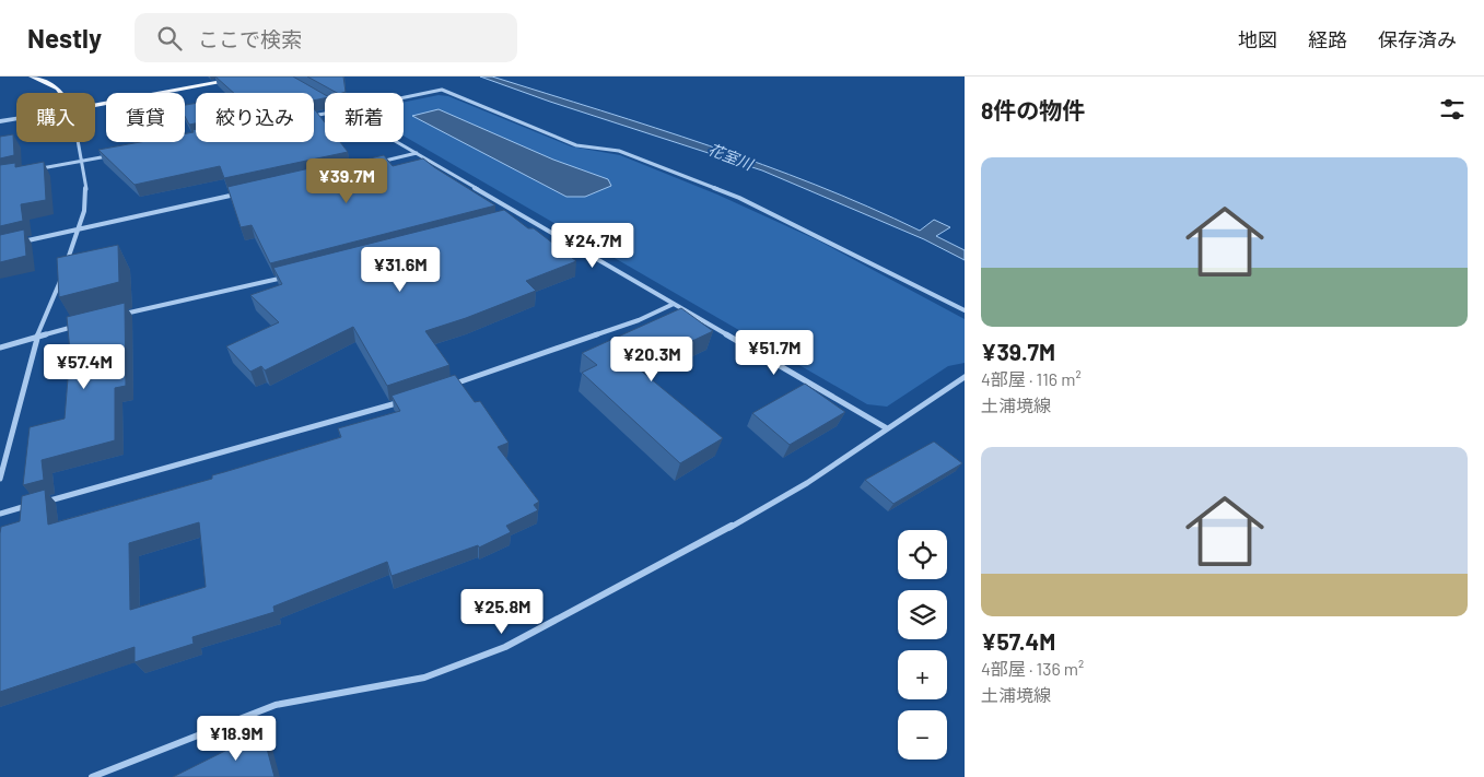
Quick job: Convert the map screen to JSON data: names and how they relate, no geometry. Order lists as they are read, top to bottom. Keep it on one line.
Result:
{"water":["花室川"],"page":{"header":"Nestly","search":"ここで検索","nav":["地図","経路","保存済み"],"heading":"8件の物件","chip":["購入","賃貸","絞り込み","新着"],"list":[{"name":"¥39.7M","note":"4部屋 · 116 m² · 土浦境線"},{"name":"¥57.4M","note":"4部屋 · 136 m² · 土浦境線"}],"price":["¥39.7M","¥24.7M","¥31.6M","¥51.7M","¥20.3M","¥57.4M","¥25.8M","¥18.9M"],"map_buttons":["+","−"]}}
